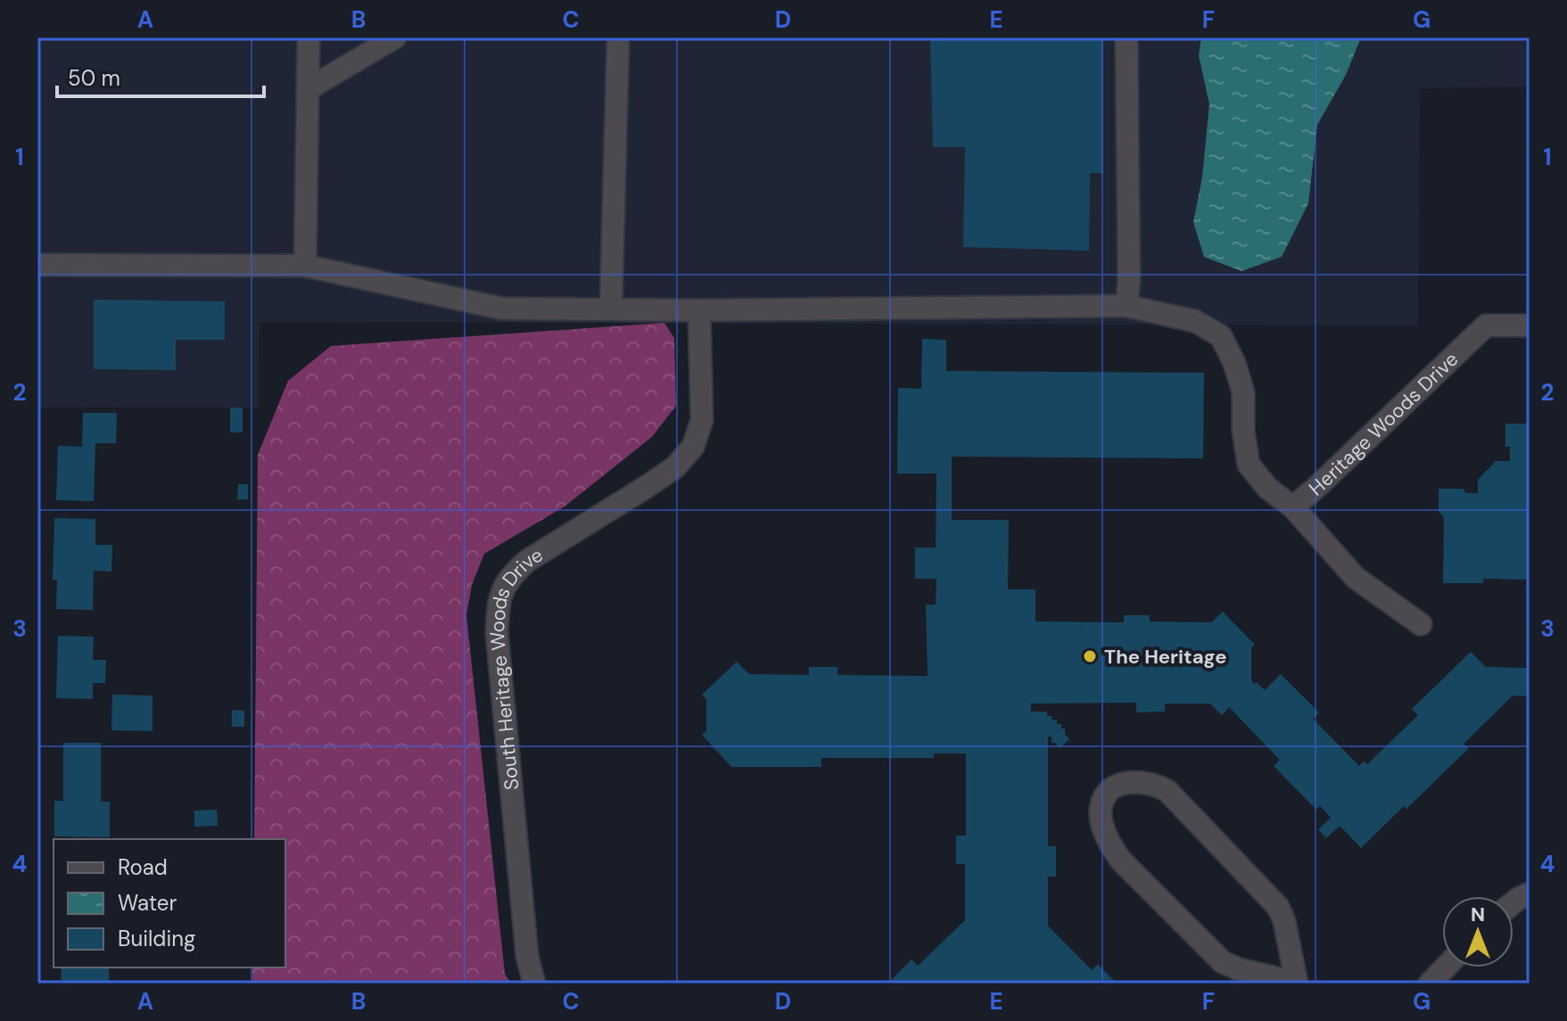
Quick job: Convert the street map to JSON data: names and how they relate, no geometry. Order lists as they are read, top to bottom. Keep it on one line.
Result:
{"streets":{"lane":["Heritage Woods Drive","South Heritage Woods Drive"]},"places":["The Heritage"],"legend":["Road","Water","Building"],"scale_bar":"50 m","north":"top","grid":{"columns":["A","B","C","D","E","F","G"],"rows":["1","2","3","4"]}}
